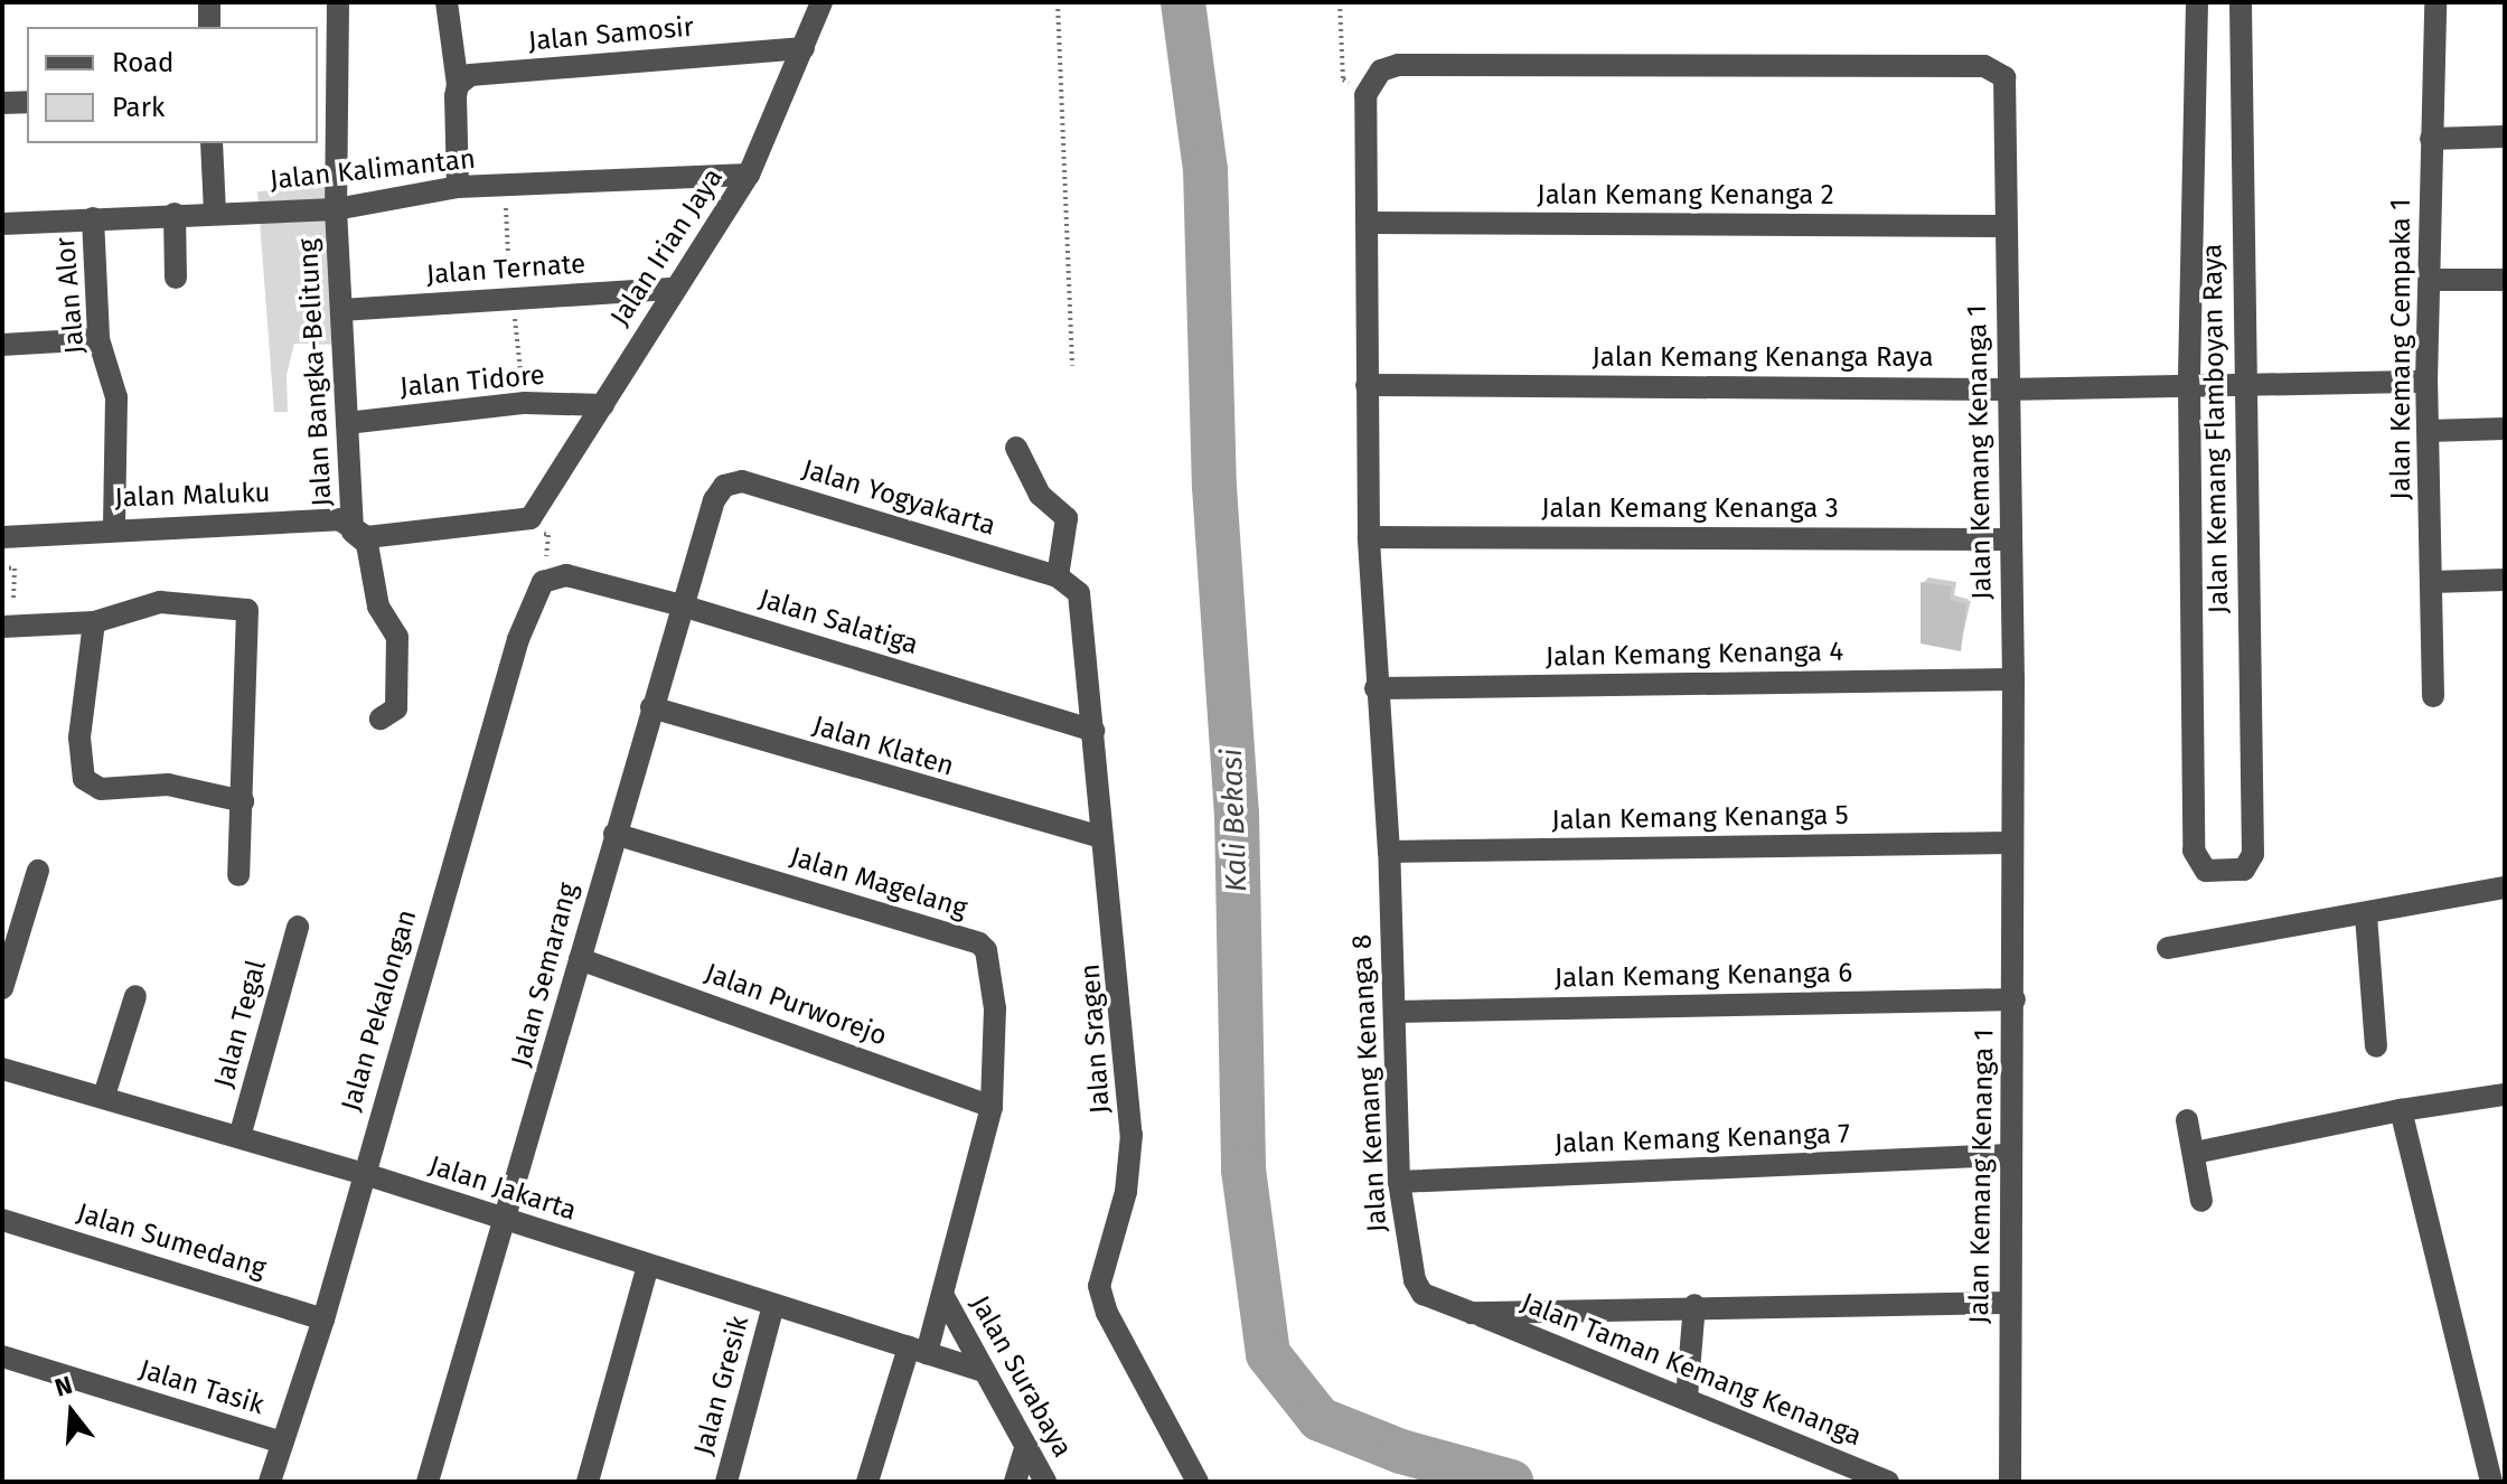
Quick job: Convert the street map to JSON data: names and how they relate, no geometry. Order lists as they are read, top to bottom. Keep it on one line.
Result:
{"streets":{"street":["Jalan Samosir","Jalan Kalimantan","Jalan Kemang Kenanga 2","Jalan Irian Jaya","Jalan Ternate","Jalan Alor","Jalan Kemang Cempaka 1","Jalan Kemang Kenanga Raya","Jalan Bangka-Belitung","Jalan Tidore","Jalan Kemang Flamboyan Raya","Jalan Kemang Kenanga 1","Jalan Maluku","Jalan Yogyakarta","Jalan Kemang Kenanga 3","Jalan Salatiga","Jalan Kemang Kenanga 4","Jalan Klaten","Jalan Kemang Kenanga 5","Jalan Magelang","Jalan Semarang","Jalan Kemang Kenanga 6","Jalan Purworejo","Jalan Pekalongan","Jalan Tegal","Jalan Sragen","Jalan Kemang Kenanga 8","Jalan Kemang Kenanga 7","Jalan Jakarta","Jalan Sumedang","Jalan Taman Kemang Kenanga","Jalan Surabaya","Jalan Gresik","Jalan Tasik"]},"crossings":[["Jalan Samosir","Jalan Irian Jaya"],["Jalan Kalimantan","Jalan Irian Jaya"],["Jalan Kalimantan","Jalan Alor"],["Jalan Kalimantan","Jalan Bangka-Belitung"],["Jalan Kemang Kenanga 2","Jalan Kemang Kenanga 1"],["Jalan Irian Jaya","Jalan Ternate"],["Jalan Irian Jaya","Jalan Tidore"],["Jalan Irian Jaya","Jalan Maluku"],["Jalan Ternate","Jalan Bangka-Belitung"],["Jalan Alor","Jalan Maluku"],["Jalan Kemang Cempaka 1","Jalan Kemang Kenanga Raya"],["Jalan Kemang Kenanga Raya","Jalan Kemang Flamboyan Raya"],["Jalan Kemang Kenanga Raya","Jalan Kemang Kenanga 1"],["Jalan Kemang Kenanga Raya","Jalan Kemang Kenanga 8"],["Jalan Bangka-Belitung","Jalan Tidore"],["Jalan Bangka-Belitung","Jalan Maluku"],["Jalan Kemang Kenanga 1","Jalan Kemang Kenanga 3"],["Jalan Kemang Kenanga 1","Jalan Kemang Kenanga 4"],["Jalan Kemang Kenanga 1","Jalan Kemang Kenanga 5"],["Jalan Kemang Kenanga 1","Jalan Kemang Kenanga 6"],["Jalan Kemang Kenanga 1","Jalan Kemang Kenanga 8"],["Jalan Kemang Kenanga 1","Jalan Kemang Kenanga 7"],["Jalan Yogyakarta","Jalan Semarang"],["Jalan Yogyakarta","Jalan Sragen"],["Jalan Kemang Kenanga 3","Jalan Kemang Kenanga 8"],["Jalan Salatiga","Jalan Semarang"],["Jalan Salatiga","Jalan Pekalongan"],["Jalan Salatiga","Jalan Sragen"],["Jalan Kemang Kenanga 4","Jalan Kemang Kenanga 8"],["Jalan Klaten","Jalan Semarang"],["Jalan Klaten","Jalan Sragen"],["Jalan Kemang Kenanga 5","Jalan Kemang Kenanga 8"],["Jalan Magelang","Jalan Semarang"],["Jalan Magelang","Jalan Purworejo"],["Jalan Magelang","Jalan Jakarta"],["Jalan Magelang","Jalan Surabaya"],["Jalan Semarang","Jalan Purworejo"],["Jalan Semarang","Jalan Jakarta"],["Jalan Kemang Kenanga 6","Jalan Kemang Kenanga 8"],["Jalan Pekalongan","Jalan Jakarta"],["Jalan Pekalongan","Jalan Sumedang"],["Jalan Pekalongan","Jalan Tasik"],["Jalan Tegal","Jalan Jakarta"],["Jalan Kemang Kenanga 8","Jalan Kemang Kenanga 7"],["Jalan Kemang Kenanga 8","Jalan Taman Kemang Kenanga"],["Jalan Jakarta","Jalan Surabaya"],["Jalan Jakarta","Jalan Gresik"]],"water":["Kali Bekasi"],"legend":["Road","Park"],"north":"top"}
